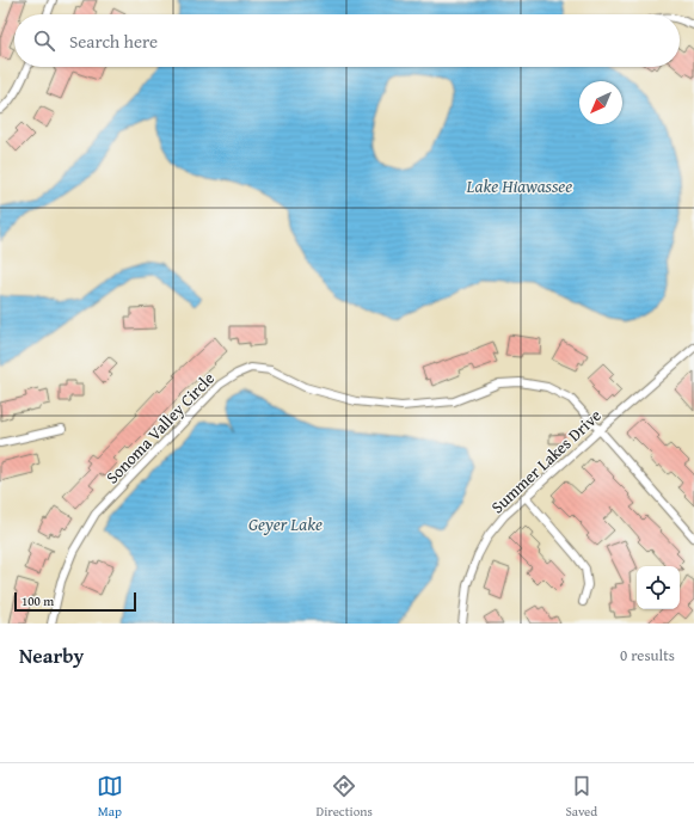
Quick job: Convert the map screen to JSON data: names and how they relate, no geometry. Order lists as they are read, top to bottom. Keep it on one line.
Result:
{"streets":{"street":["Sonoma Valley Circle","Summer Lakes Drive"]},"crossings":[["Sonoma Valley Circle","Summer Lakes Drive"]],"water":["Lake Hiawassee","Geyer Lake"],"scale_bar":"100 m","north":"bottom left","page":{"search":"Search here","scale":"100 m","heading":["Nearby","0 results"],"nav":["Map","Directions","Saved"]}}
